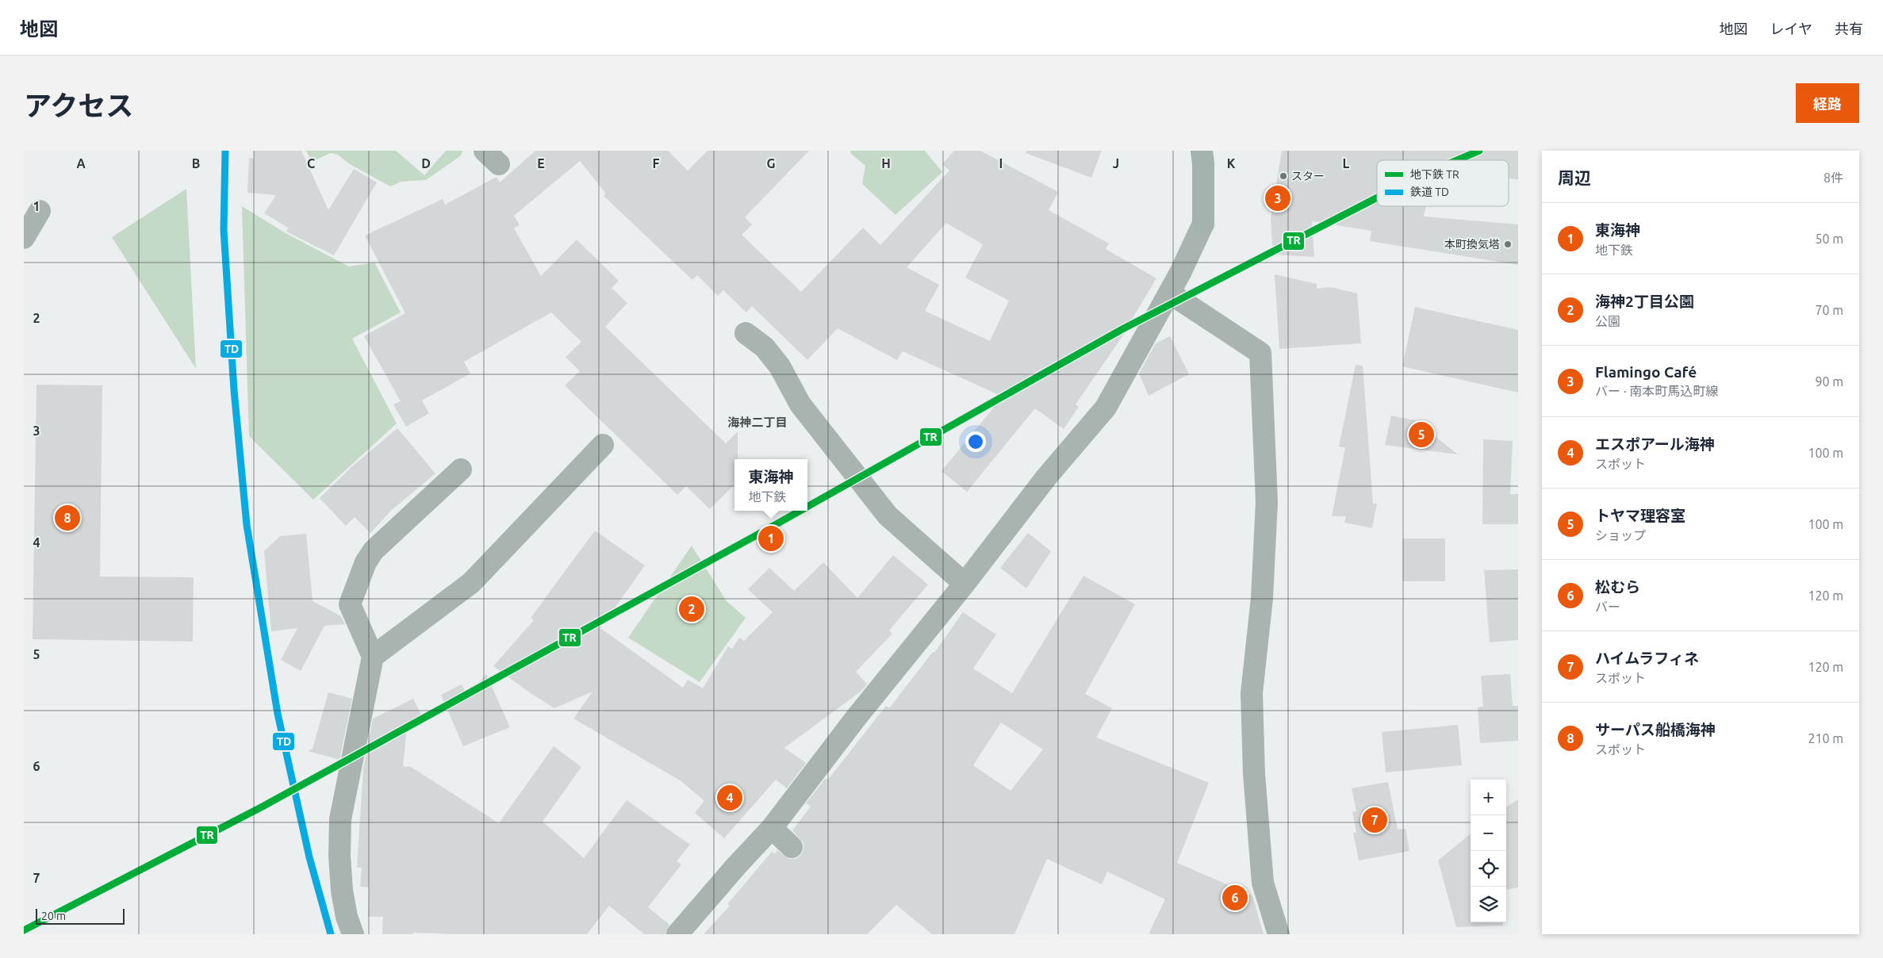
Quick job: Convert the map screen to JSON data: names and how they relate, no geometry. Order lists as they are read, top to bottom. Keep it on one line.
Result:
{"districts":["海神二丁目"],"places":["スター","本町換気塔"],"lines":["metro line TR","rail line TD"],"legend":["地下鉄 TR","鉄道 TD"],"scale_bar":"20 m","page":{"header":"地図","nav":["地図","レイヤ","共有"],"title":"アクセス","buttons":"経路","heading":["周辺","8件"],"pins":["3","5","8","1","2","4","7","6"],"list":[{"mark":"1","name":"東海神","note":"地下鉄","value":"50 m"},{"mark":"2","name":"海神2丁目公園","note":"公園","value":"70 m"},{"mark":"3","name":"Flamingo Café","note":"バー · 南本町馬込町線","value":"90 m"},{"mark":"4","name":"エスポアール海神","note":"スポット","value":"100 m"},{"mark":"5","name":"トヤマ理容室","note":"ショップ","value":"100 m"},{"mark":"6","name":"松むら","note":"バー","value":"120 m"},{"mark":"7","name":"ハイムラフィネ","note":"スポット","value":"120 m"},{"mark":"8","name":"サーパス船橋海神","note":"スポット","value":"210 m"}],"popup":["東海神","地下鉄"],"map_buttons":["+","−"],"scale":"20 m"},"grid":{"columns":["A","B","C","D","E","F","G","H","I","J","K","L"],"rows":["1","2","3","4","5","6","7"]}}
